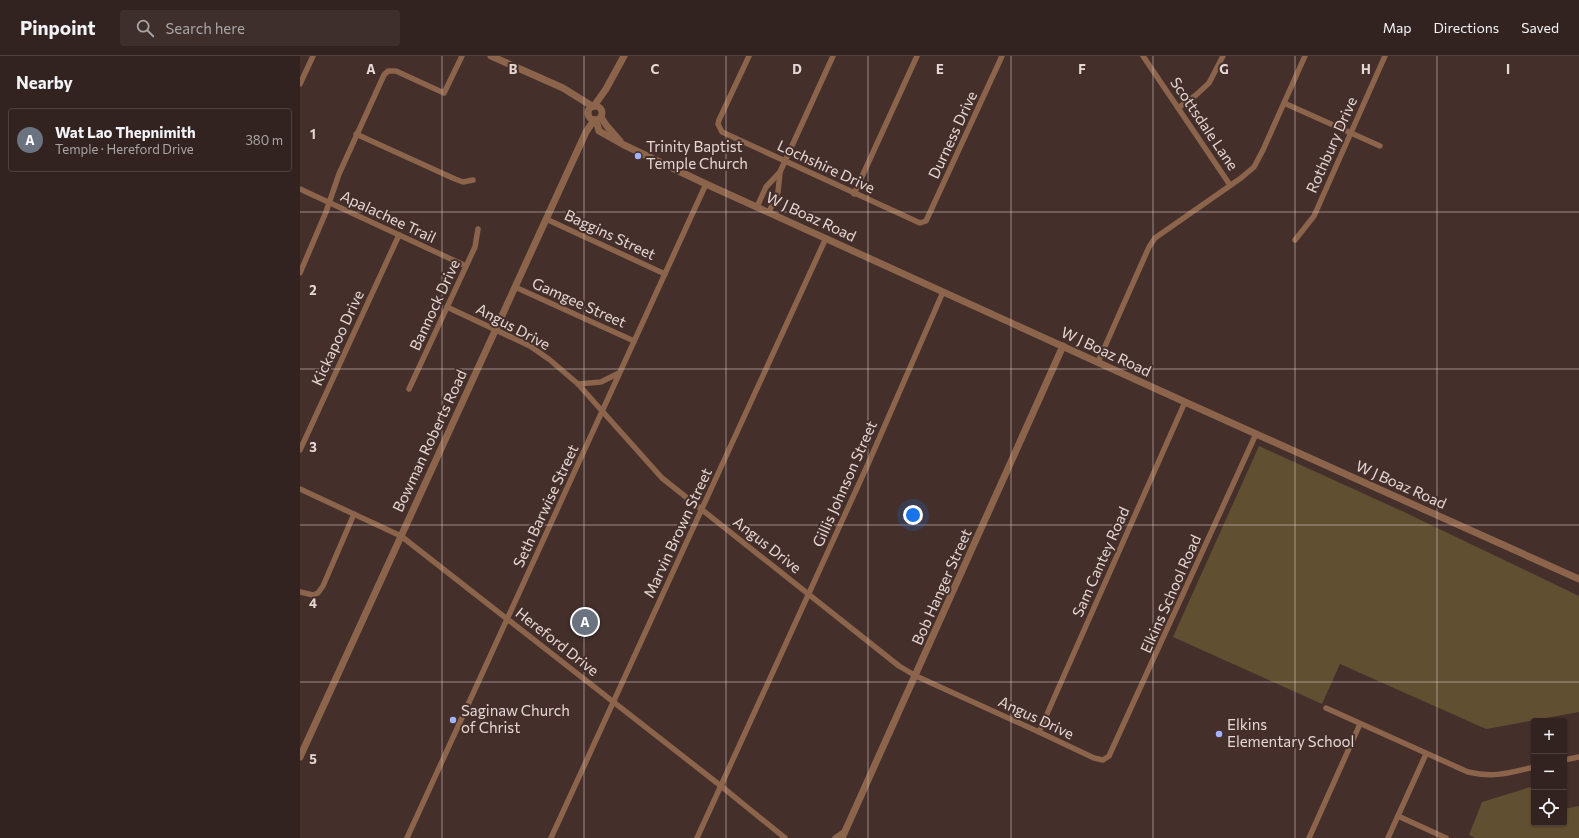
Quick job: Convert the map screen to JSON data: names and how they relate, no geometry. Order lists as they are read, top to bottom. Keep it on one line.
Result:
{"streets":{"street":["Scottsdale Lane","Durness Drive","Rothbury Drive","Lochshire Drive","Apalachee Trail","W J Boaz Road","Baggins Street","Gamgee Street","Bannock Drive","Angus Drive","Kickapoo Drive","Bowman Roberts Road","Gillis Johnson Street","Seth Barwise Street","Marvin Brown Street","Sam Cantey Road","Bob Hanger Street","Elkins School Road","Hereford Drive"]},"crossings":[["Durness Drive","Lochshire Drive"],["Apalachee Trail","Bannock Drive"],["Apalachee Trail","Kickapoo Drive"],["W J Boaz Road","Bowman Roberts Road"],["W J Boaz Road","Gillis Johnson Street"],["W J Boaz Road","Seth Barwise Street"],["W J Boaz Road","Marvin Brown Street"],["W J Boaz Road","Sam Cantey Road"],["W J Boaz Road","Bob Hanger Street"],["W J Boaz Road","Elkins School Road"],["Baggins Street","Bowman Roberts Road"],["Baggins Street","Seth Barwise Street"],["Gamgee Street","Bowman Roberts Road"],["Gamgee Street","Seth Barwise Street"],["Bannock Drive","Angus Drive"],["Angus Drive","Bowman Roberts Road"],["Angus Drive","Gillis Johnson Street"],["Angus Drive","Seth Barwise Street"],["Angus Drive","Marvin Brown Street"],["Angus Drive","Sam Cantey Road"],["Angus Drive","Bob Hanger Street"],["Angus Drive","Elkins School Road"],["Bowman Roberts Road","Hereford Drive"],["Gillis Johnson Street","Hereford Drive"],["Seth Barwise Street","Hereford Drive"],["Marvin Brown Street","Hereford Drive"]],"places":["Trinity Baptist Temple Church","Saginaw Church of Christ","Elkins Elementary School"],"page":{"header":"Pinpoint","search":"Search here","nav":["Map","Directions","Saved"],"heading":"Nearby","list":[{"mark":"A","name":"Wat Lao Thepnimith","note":"Temple · Hereford Drive","value":"380 m"}],"pins":"A","map_buttons":["+","−"]},"grid":{"columns":["A","B","C","D","E","F","G","H","I"],"rows":["1","2","3","4","5"]}}
